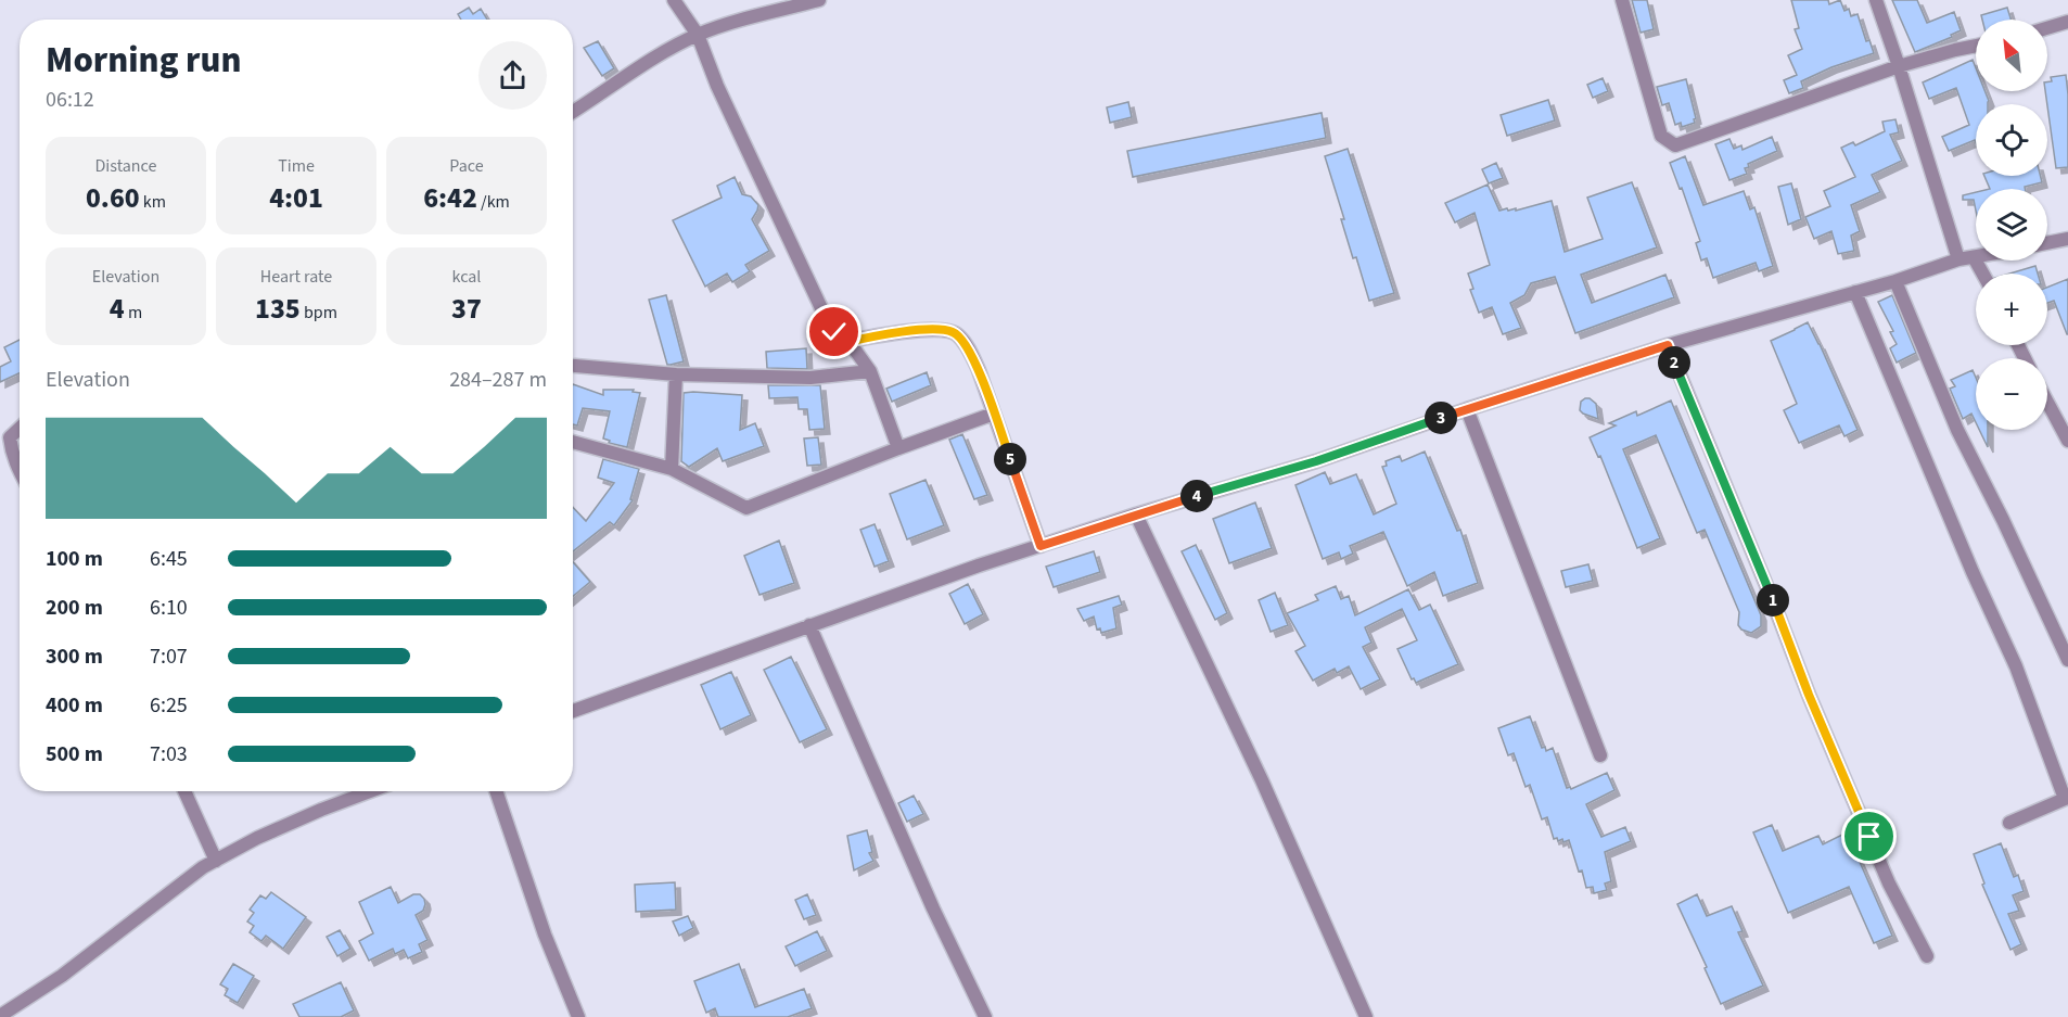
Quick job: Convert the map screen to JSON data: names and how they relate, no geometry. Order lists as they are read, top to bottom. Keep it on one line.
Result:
{"north":"top left","page":{"map_buttons":["+","−"],"heading":["Morning run","06:12"],"stats":[["Distance","0.60 km"],["Time","4:01"],["Pace","6:42 /km"],["Elevation","4 m"],["Heart rate","135 bpm"],["kcal","37"]],"pins":["2","3","5","4","1"],"chart":["Elevation","284–287 m"],"list":[{"name":"100 m","note":"6:45"},{"name":"200 m","note":"6:10"},{"name":"300 m","note":"7:07"},{"name":"400 m","note":"6:25"},{"name":"500 m","note":"7:03"}]}}
